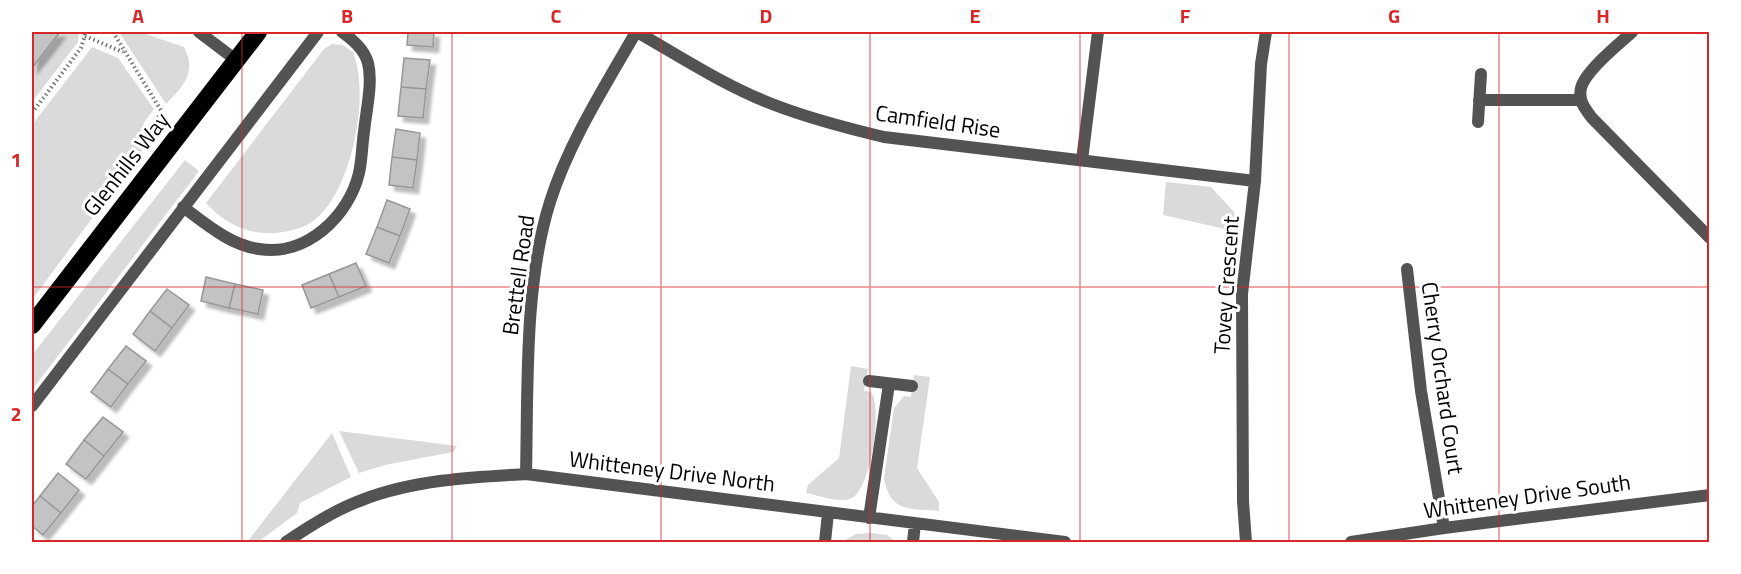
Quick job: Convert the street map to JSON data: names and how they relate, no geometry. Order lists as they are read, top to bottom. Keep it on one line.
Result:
{"streets":{"highway":["Glenhills Way"],"street":["Camfield Rise","Brettell Road","Tovey Crescent","Cherry Orchard Court","Whitteney Drive North","Whitteney Drive South"]},"crossings":[["Camfield Rise","Brettell Road"],["Camfield Rise","Tovey Crescent"],["Brettell Road","Whitteney Drive North"],["Cherry Orchard Court","Whitteney Drive South"]],"grid":{"columns":["A","B","C","D","E","F","G","H"],"rows":["1","2"]}}
